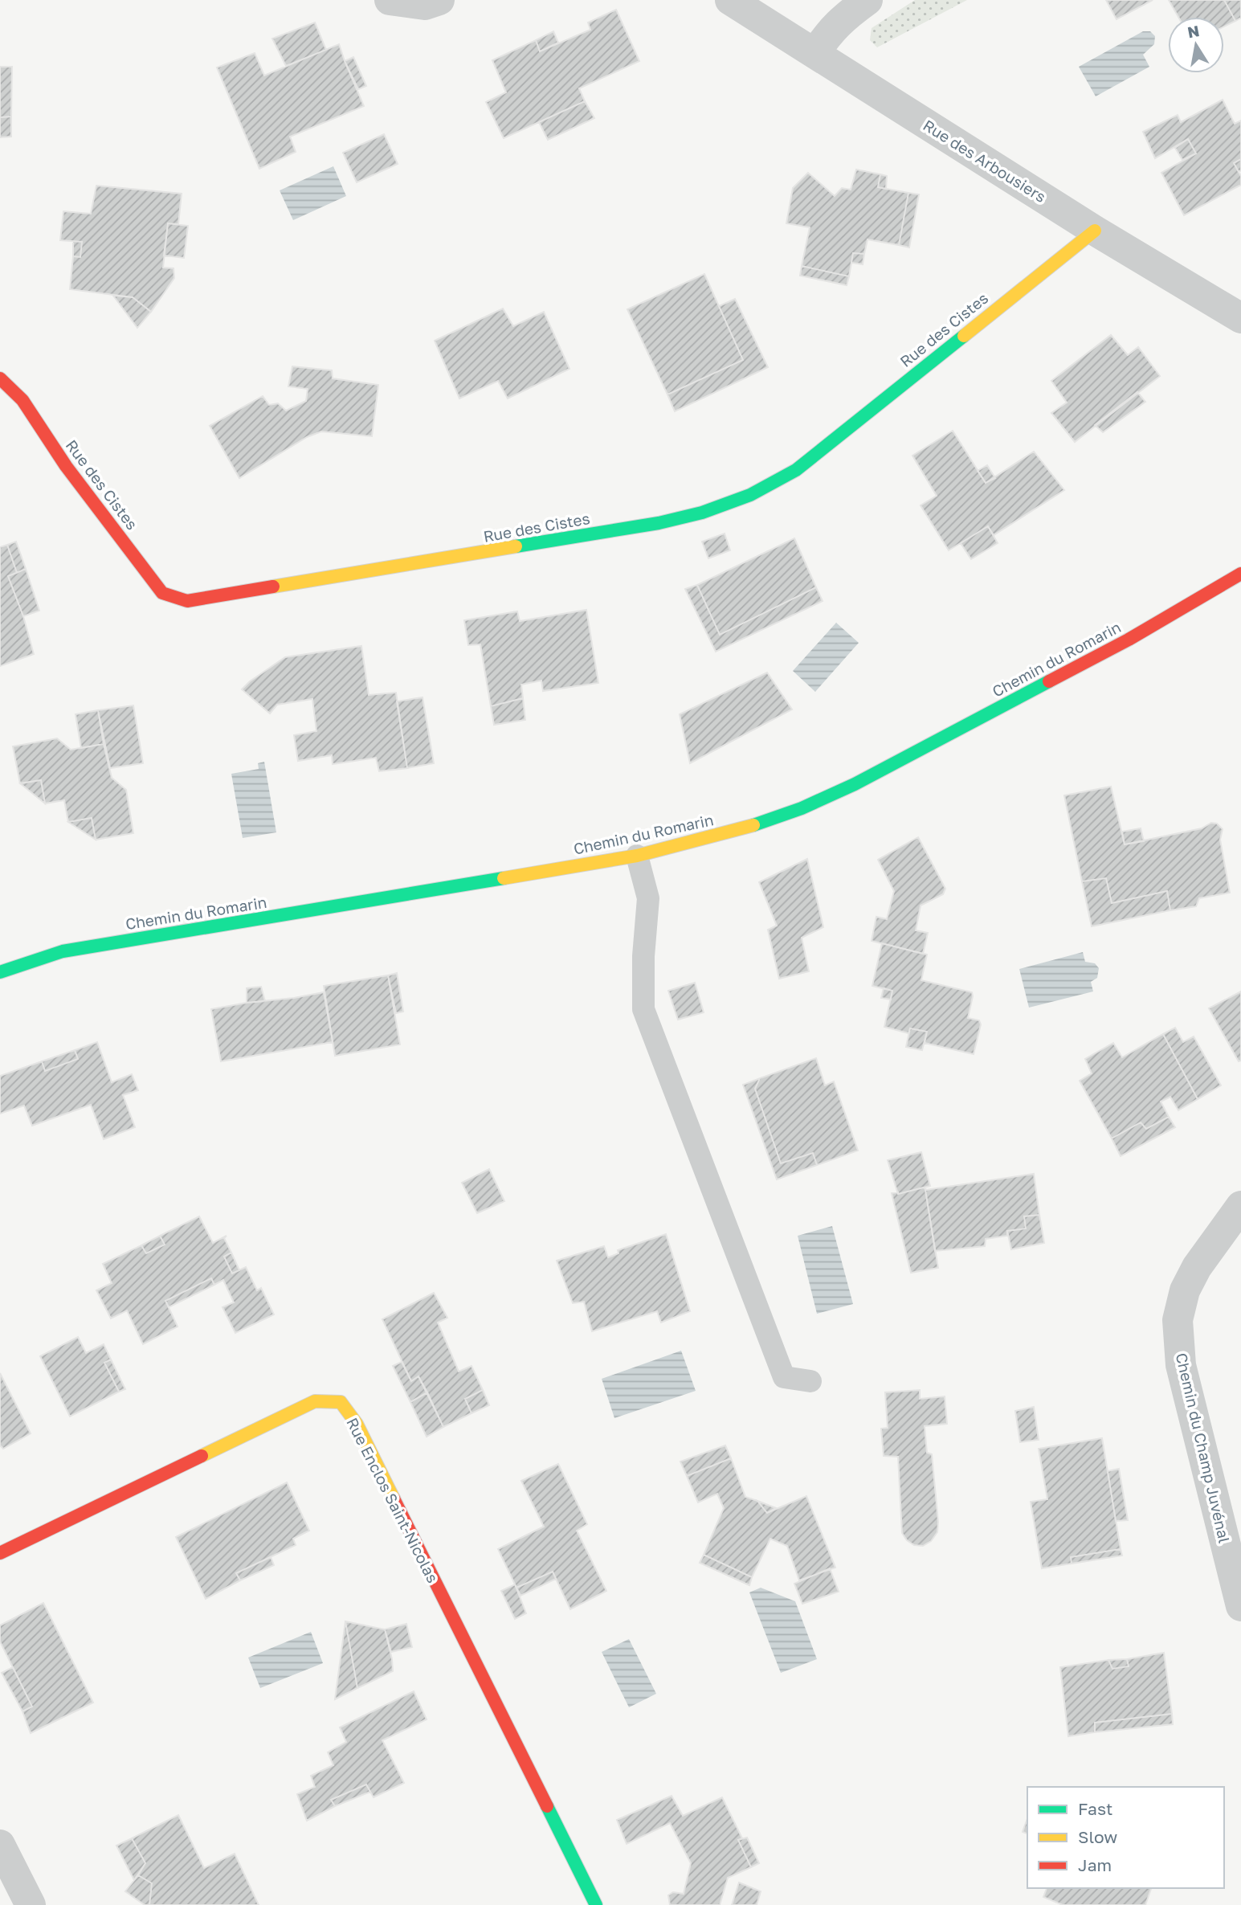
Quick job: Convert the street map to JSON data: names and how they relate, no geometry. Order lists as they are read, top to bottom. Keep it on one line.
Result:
{"streets":{"street":["Rue des Arbousiers","Rue des Cistes","Chemin du Romarin","Chemin du Champ Juvénal","Rue Enclos Saint-Nicolas"]},"crossings":[["Rue des Arbousiers","Rue des Cistes"]],"legend":["Fast","Slow","Jam"],"north":"top"}
